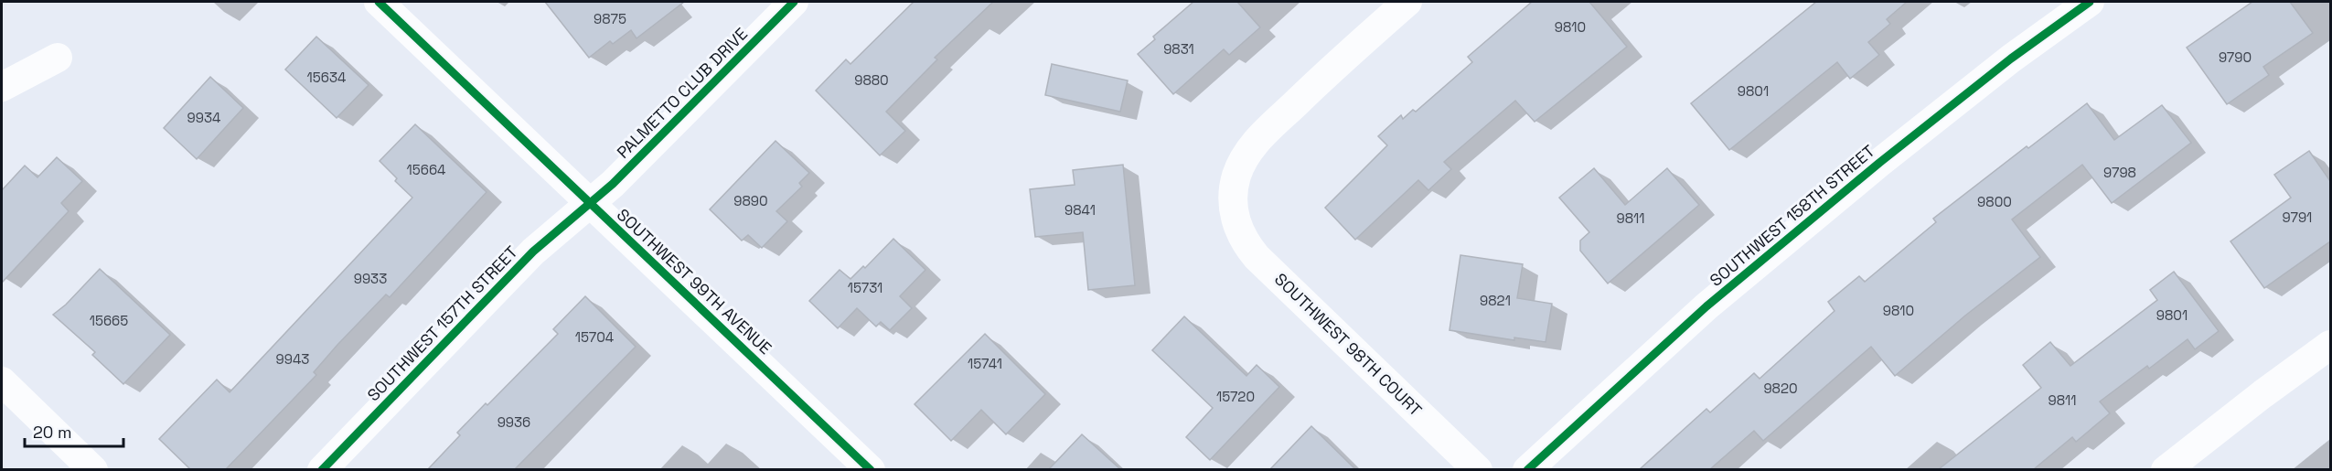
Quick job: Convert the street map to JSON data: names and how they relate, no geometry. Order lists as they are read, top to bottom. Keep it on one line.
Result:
{"streets":{"street":["PALMETTO CLUB DRIVE","SOUTHWEST 158TH STREET","SOUTHWEST 99TH AVENUE","SOUTHWEST 157TH STREET","SOUTHWEST 98TH COURT"]},"crossings":[["PALMETTO CLUB DRIVE","SOUTHWEST 99TH AVENUE"],["PALMETTO CLUB DRIVE","SOUTHWEST 157TH STREET"],["SOUTHWEST 99TH AVENUE","SOUTHWEST 157TH STREET"]],"house_numbers":["9875","9810","9831","9790","15634","9880","9801","9934","15664","9798","9890","9800","9841","9791","9811","9933","15731","9821","9810","9801","15665","15704","9943","15741","9820","15720","9811","9936"],"scale_bar":"20 m"}
